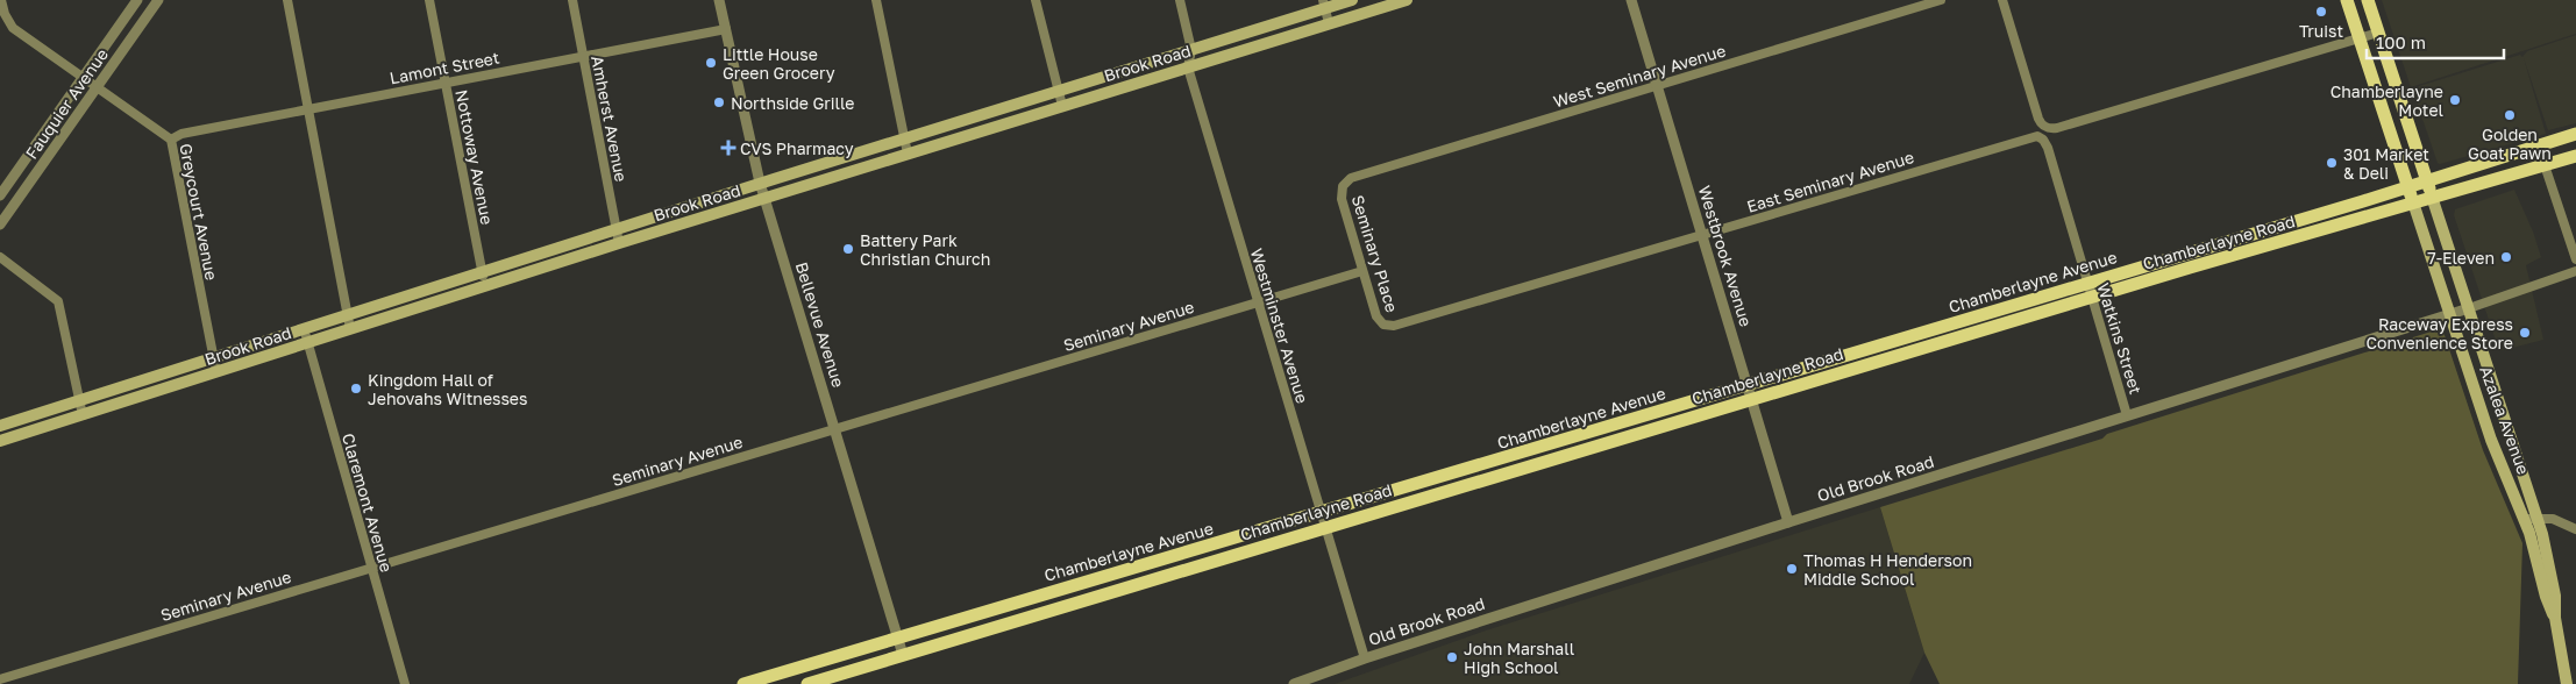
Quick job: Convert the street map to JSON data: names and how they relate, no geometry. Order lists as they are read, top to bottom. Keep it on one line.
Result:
{"streets":{"main road":["Brook Road","Chamberlayne Road","Chamberlayne Avenue","Azalea Avenue"],"street":["Lamont Street","West Seminary Avenue","Fauquier Avenue","Amherst Avenue","Nottoway Avenue","East Seminary Avenue","Greycourt Avenue","Seminary Place","Westbrook Avenue","Bellevue Avenue","Seminary Avenue","Westminster Avenue","Watkins Street","Old Brook Road","Claremont Avenue"]},"crossings":[["Brook Road","Amherst Avenue"],["Brook Road","Nottoway Avenue"],["Brook Road","Greycourt Avenue"],["Brook Road","Bellevue Avenue"],["Brook Road","Westminster Avenue"],["Brook Road","Claremont Avenue"],["Lamont Street","Amherst Avenue"],["Lamont Street","Nottoway Avenue"],["Lamont Street","Greycourt Avenue"],["Lamont Street","Bellevue Avenue"],["West Seminary Avenue","Seminary Place"],["West Seminary Avenue","Westbrook Avenue"],["Fauquier Avenue","Greycourt Avenue"],["East Seminary Avenue","Seminary Place"],["East Seminary Avenue","Westbrook Avenue"],["East Seminary Avenue","Watkins Street"],["Chamberlayne Road","Westbrook Avenue"],["Chamberlayne Road","Bellevue Avenue"],["Chamberlayne Road","Westminster Avenue"],["Chamberlayne Road","Watkins Street"],["Chamberlayne Road","Azalea Avenue"],["Seminary Place","Seminary Avenue"],["Westbrook Avenue","Chamberlayne Avenue"],["Westbrook Avenue","Old Brook Road"],["Chamberlayne Avenue","Bellevue Avenue"],["Chamberlayne Avenue","Westminster Avenue"],["Chamberlayne Avenue","Watkins Street"],["Chamberlayne Avenue","Azalea Avenue"],["Bellevue Avenue","Seminary Avenue"],["Seminary Avenue","Westminster Avenue"],["Seminary Avenue","Claremont Avenue"],["Westminster Avenue","Old Brook Road"],["Watkins Street","Old Brook Road"],["Azalea Avenue","Old Brook Road"]],"places":{"other":["Truist","Little House Green Grocery","Chamberlayne Motel","Northside Grille","Golden Goat Pawn","301 Market & Deli","Battery Park Christian Church","7-Eleven","Raceway Express Convenience Store","Kingdom Hall of Jehovahs Witnesses","Thomas H Henderson Middle School","John Marshall High School"],"health":["CVS Pharmacy"]},"scale_bar":"100 m"}
